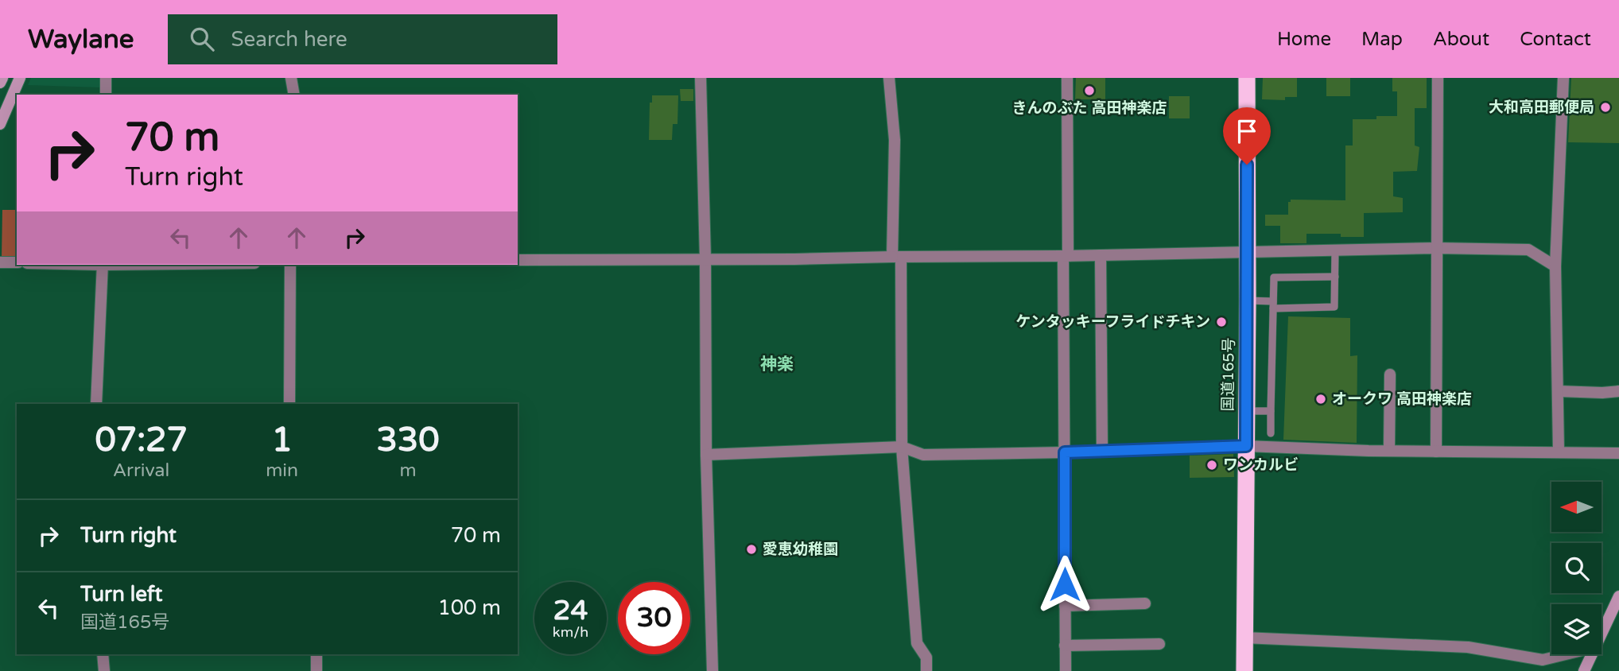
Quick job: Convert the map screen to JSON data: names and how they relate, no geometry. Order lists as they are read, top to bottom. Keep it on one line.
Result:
{"streets":{"highway":["国道165号"]},"districts":["神楽"],"places":["きんのぶた 高田神楽店","大和高田郵便局","ケンタッキーフライドチキン","オークワ 高田神楽店","ワンカルビ","愛恵幼稚園"],"north":"left","page":{"header":"Waylane","search":"Search here","nav":["Home","Map","About","Contact"],"turn":["70 m","Turn right"],"eta":["07:27","Arrival","1","min","330","m"],"list":[{"name":"Turn right","value":"70 m"},{"name":"Turn left","note":"国道165号","value":"100 m"}],"speed":"24 km/h","limit":"30"}}
